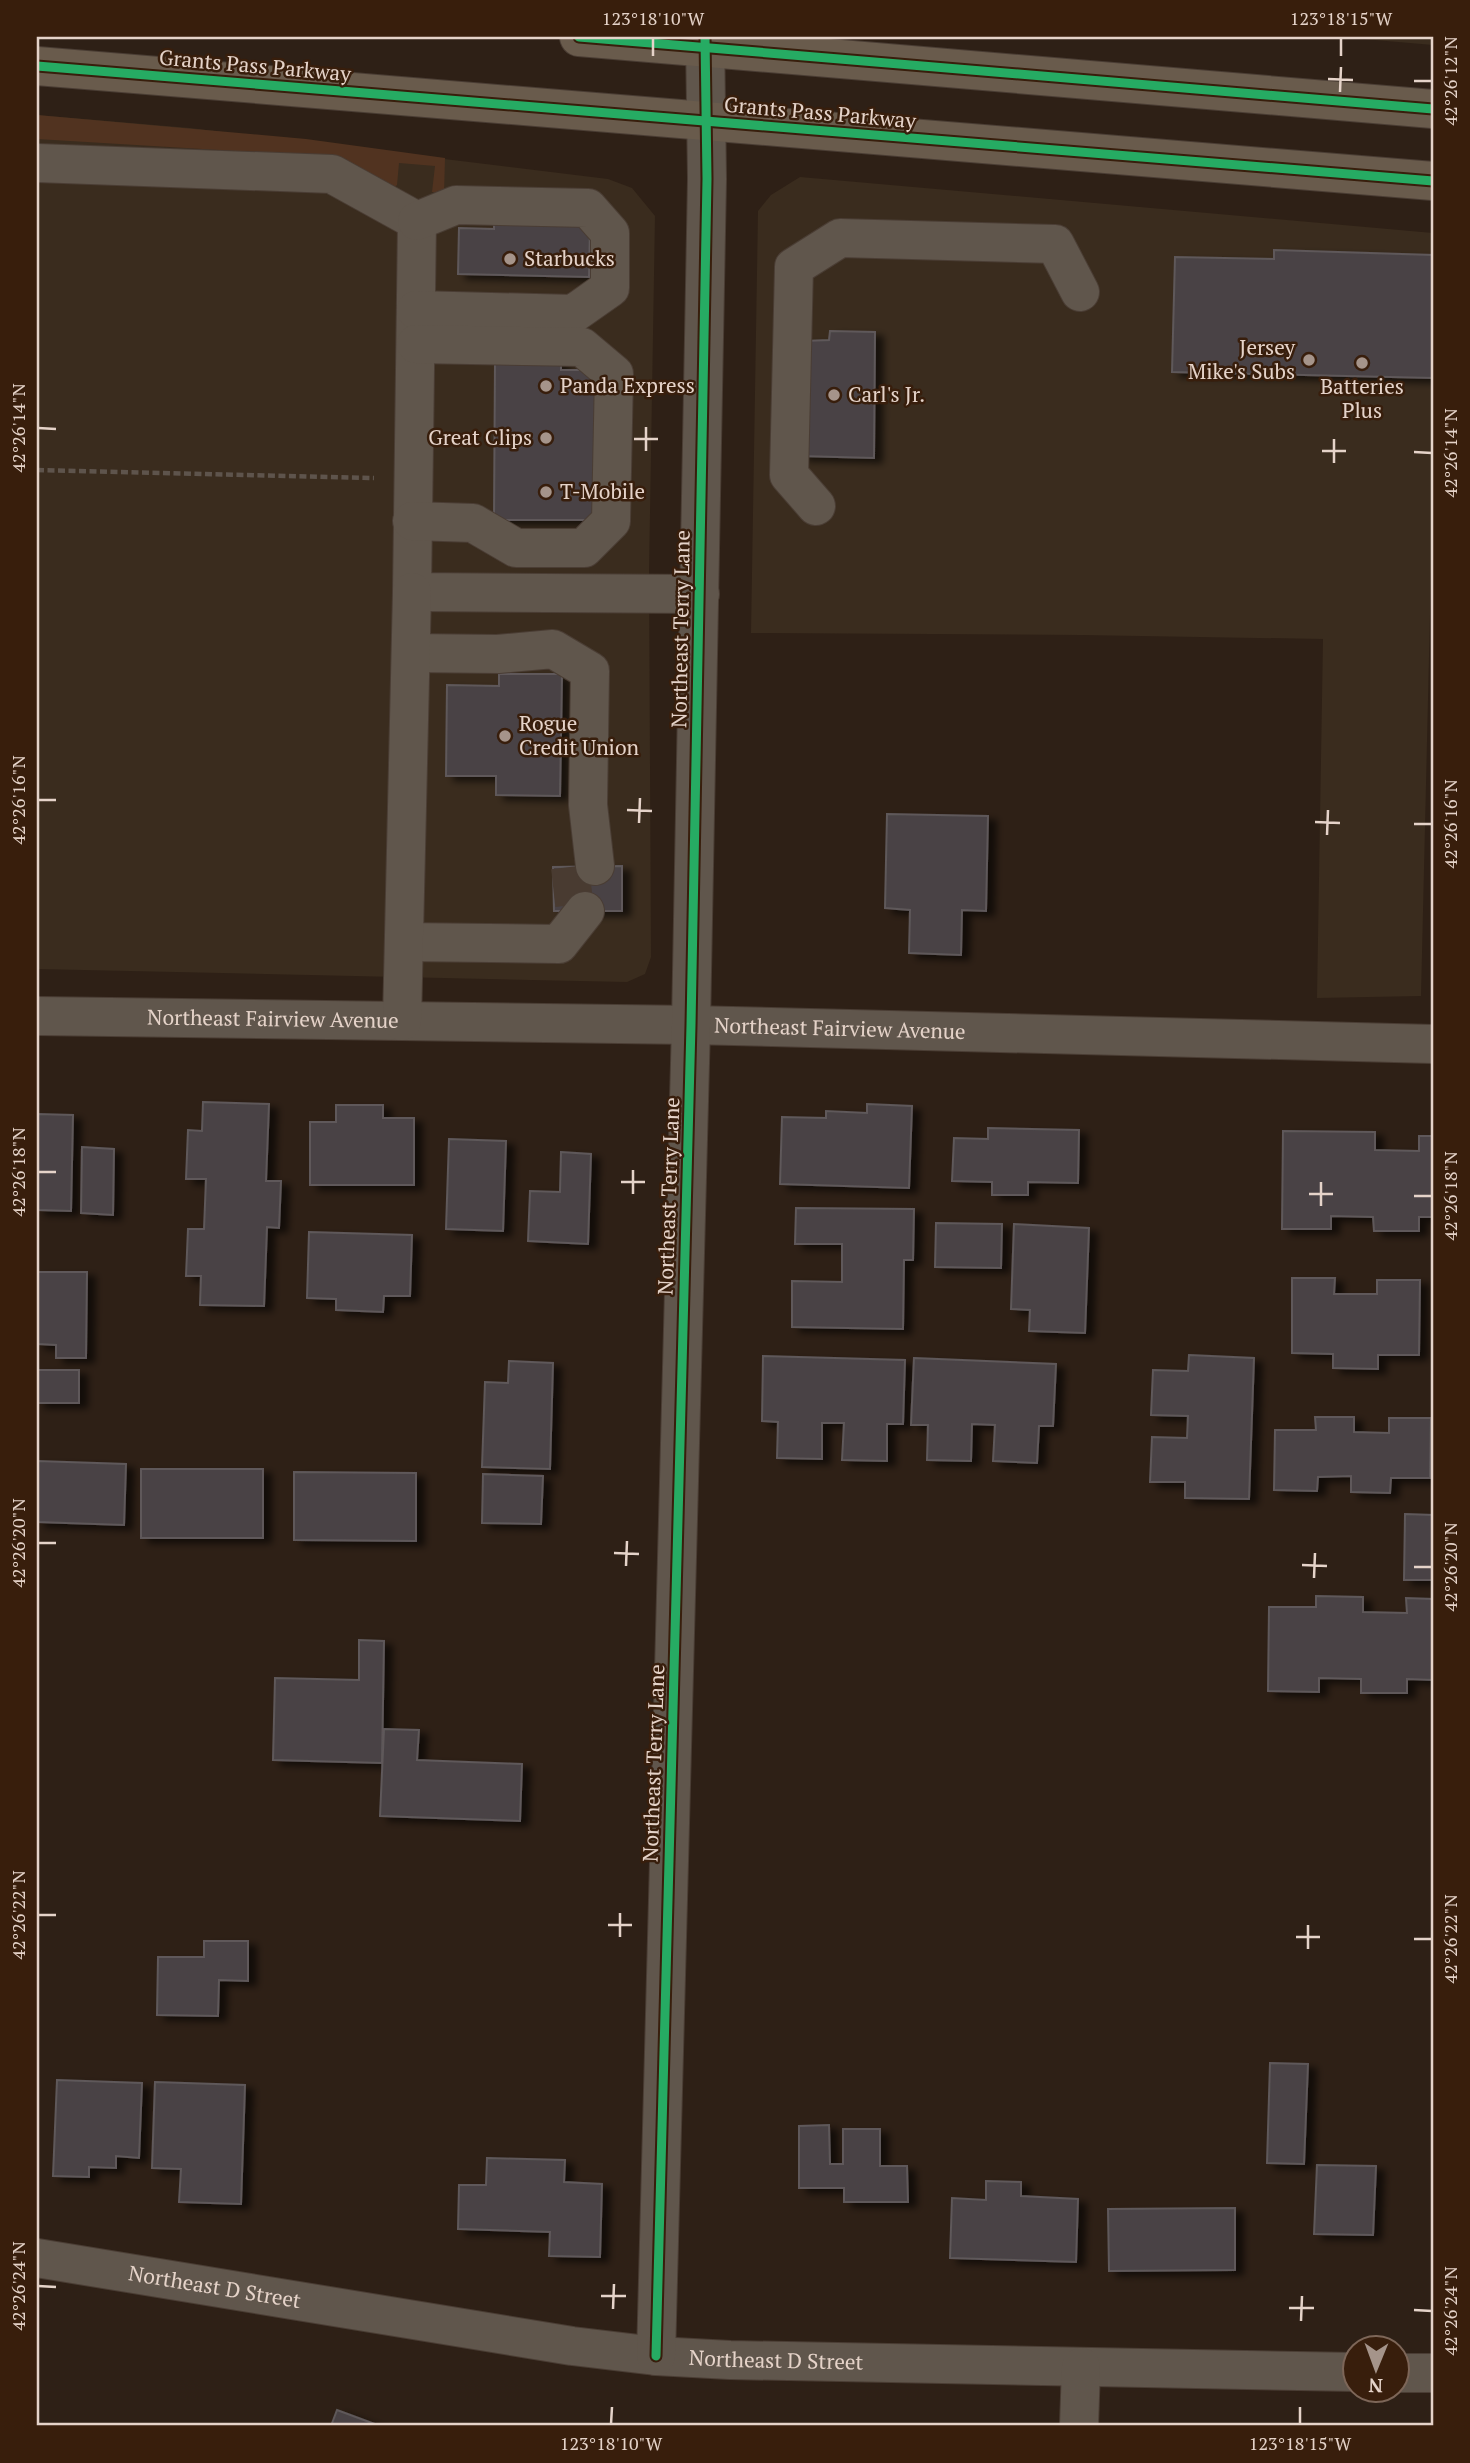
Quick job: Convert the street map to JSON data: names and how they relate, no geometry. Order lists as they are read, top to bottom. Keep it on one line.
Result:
{"streets":{"highway":["Grants Pass Parkway"],"street":["Northeast Terry Lane","Northeast Fairview Avenue","Northeast D Street"]},"crossings":[["Grants Pass Parkway","Northeast Terry Lane"],["Northeast Terry Lane","Northeast Fairview Avenue"],["Northeast Terry Lane","Northeast D Street"]],"places":["Starbucks","Jersey Mike's Subs","Batteries Plus","Panda Express","Carl's Jr.","Great Clips","T-Mobile","Rogue Credit Union"],"north":"bottom","coordinates":["123°18'10\"W","123°18'15\"W","42°26'12\"N","42°26'14\"N","42°26'16\"N","42°26'18\"N","42°26'20\"N","42°26'22\"N","42°26'24\"N"]}
